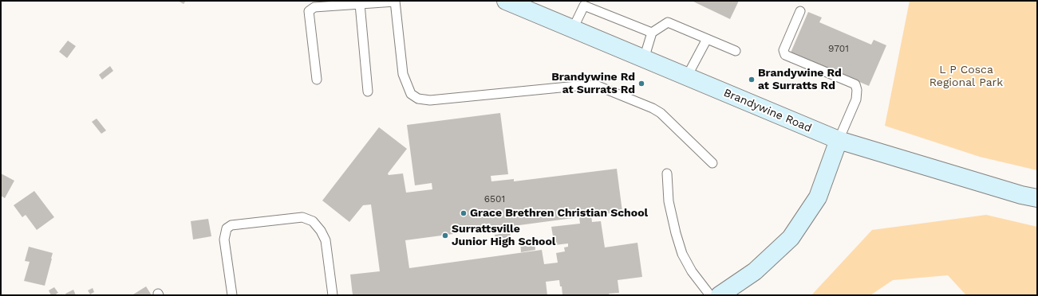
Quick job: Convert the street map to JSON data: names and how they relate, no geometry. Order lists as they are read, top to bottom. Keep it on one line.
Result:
{"streets":{"main road":["Brandywine Road"]},"parks":["L P Cosca Regional Park"],"places":["Brandywine Rd at Surratts Rd","Brandywine Rd at Surrats Rd","Grace Brethren Christian School","Surrattsville Junior High School"],"house_numbers":["9701","6501"]}
